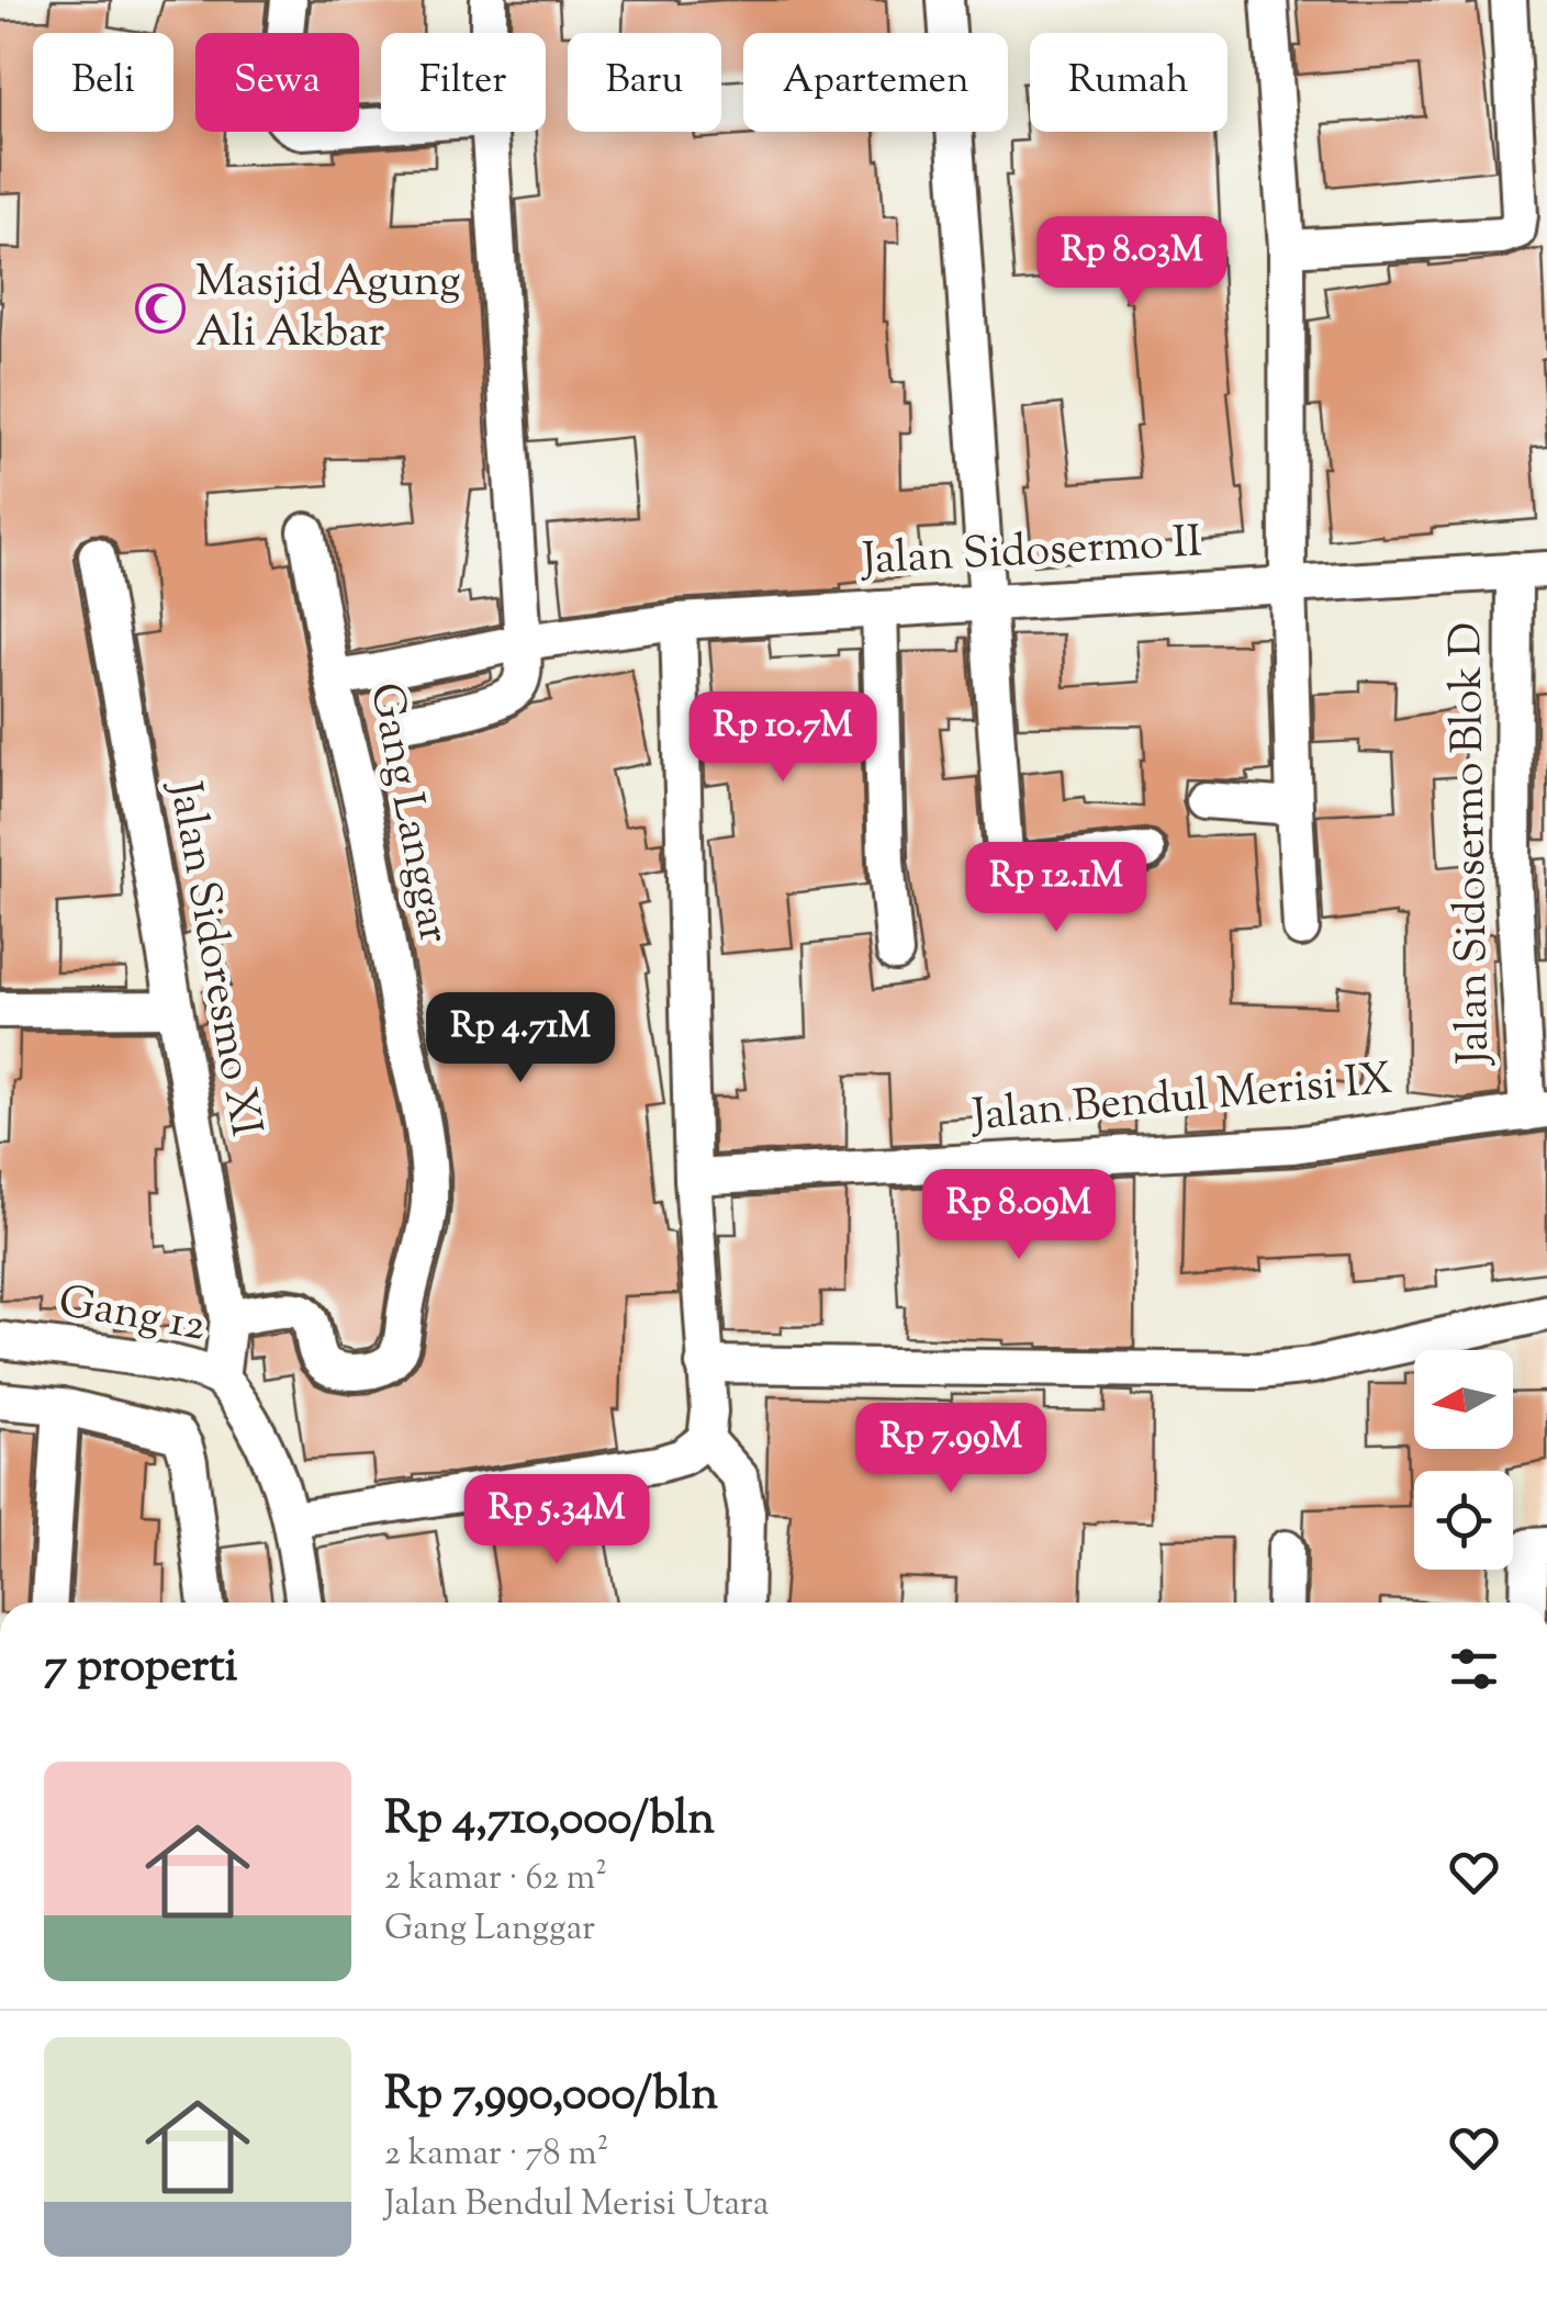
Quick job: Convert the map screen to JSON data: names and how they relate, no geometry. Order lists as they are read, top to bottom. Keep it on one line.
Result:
{"streets":{"street":["Jalan Sidosermo II","Gang Langgar","Jalan Sidosermo Blok D","Jalan Sidoresmo XI","Jalan Bendul Merisi IX","Gang 12"]},"crossings":[["Jalan Sidosermo II","Gang Langgar"],["Jalan Sidosermo II","Jalan Sidosermo Blok D"],["Gang Langgar","Jalan Sidoresmo XI"],["Jalan Sidosermo Blok D","Jalan Bendul Merisi IX"],["Jalan Sidoresmo XI","Gang 12"]],"places":{"mosque":["Masjid Agung Ali Akbar"]},"north":"left","page":{"chip":["Beli","Sewa","Filter","Baru","Apartemen","Rumah"],"price":["Rp 8.03M","Rp 10.7M","Rp 12.1M","Rp 4.71M","Rp 8.09M","Rp 7.99M","Rp 5.34M"],"heading":"7 properti","list":[{"name":"Rp 4,710,000/bln","note":"2 kamar · 62 m² · Gang Langgar"},{"name":"Rp 7,990,000/bln","note":"2 kamar · 78 m² · Jalan Bendul Merisi Utara"}]}}
